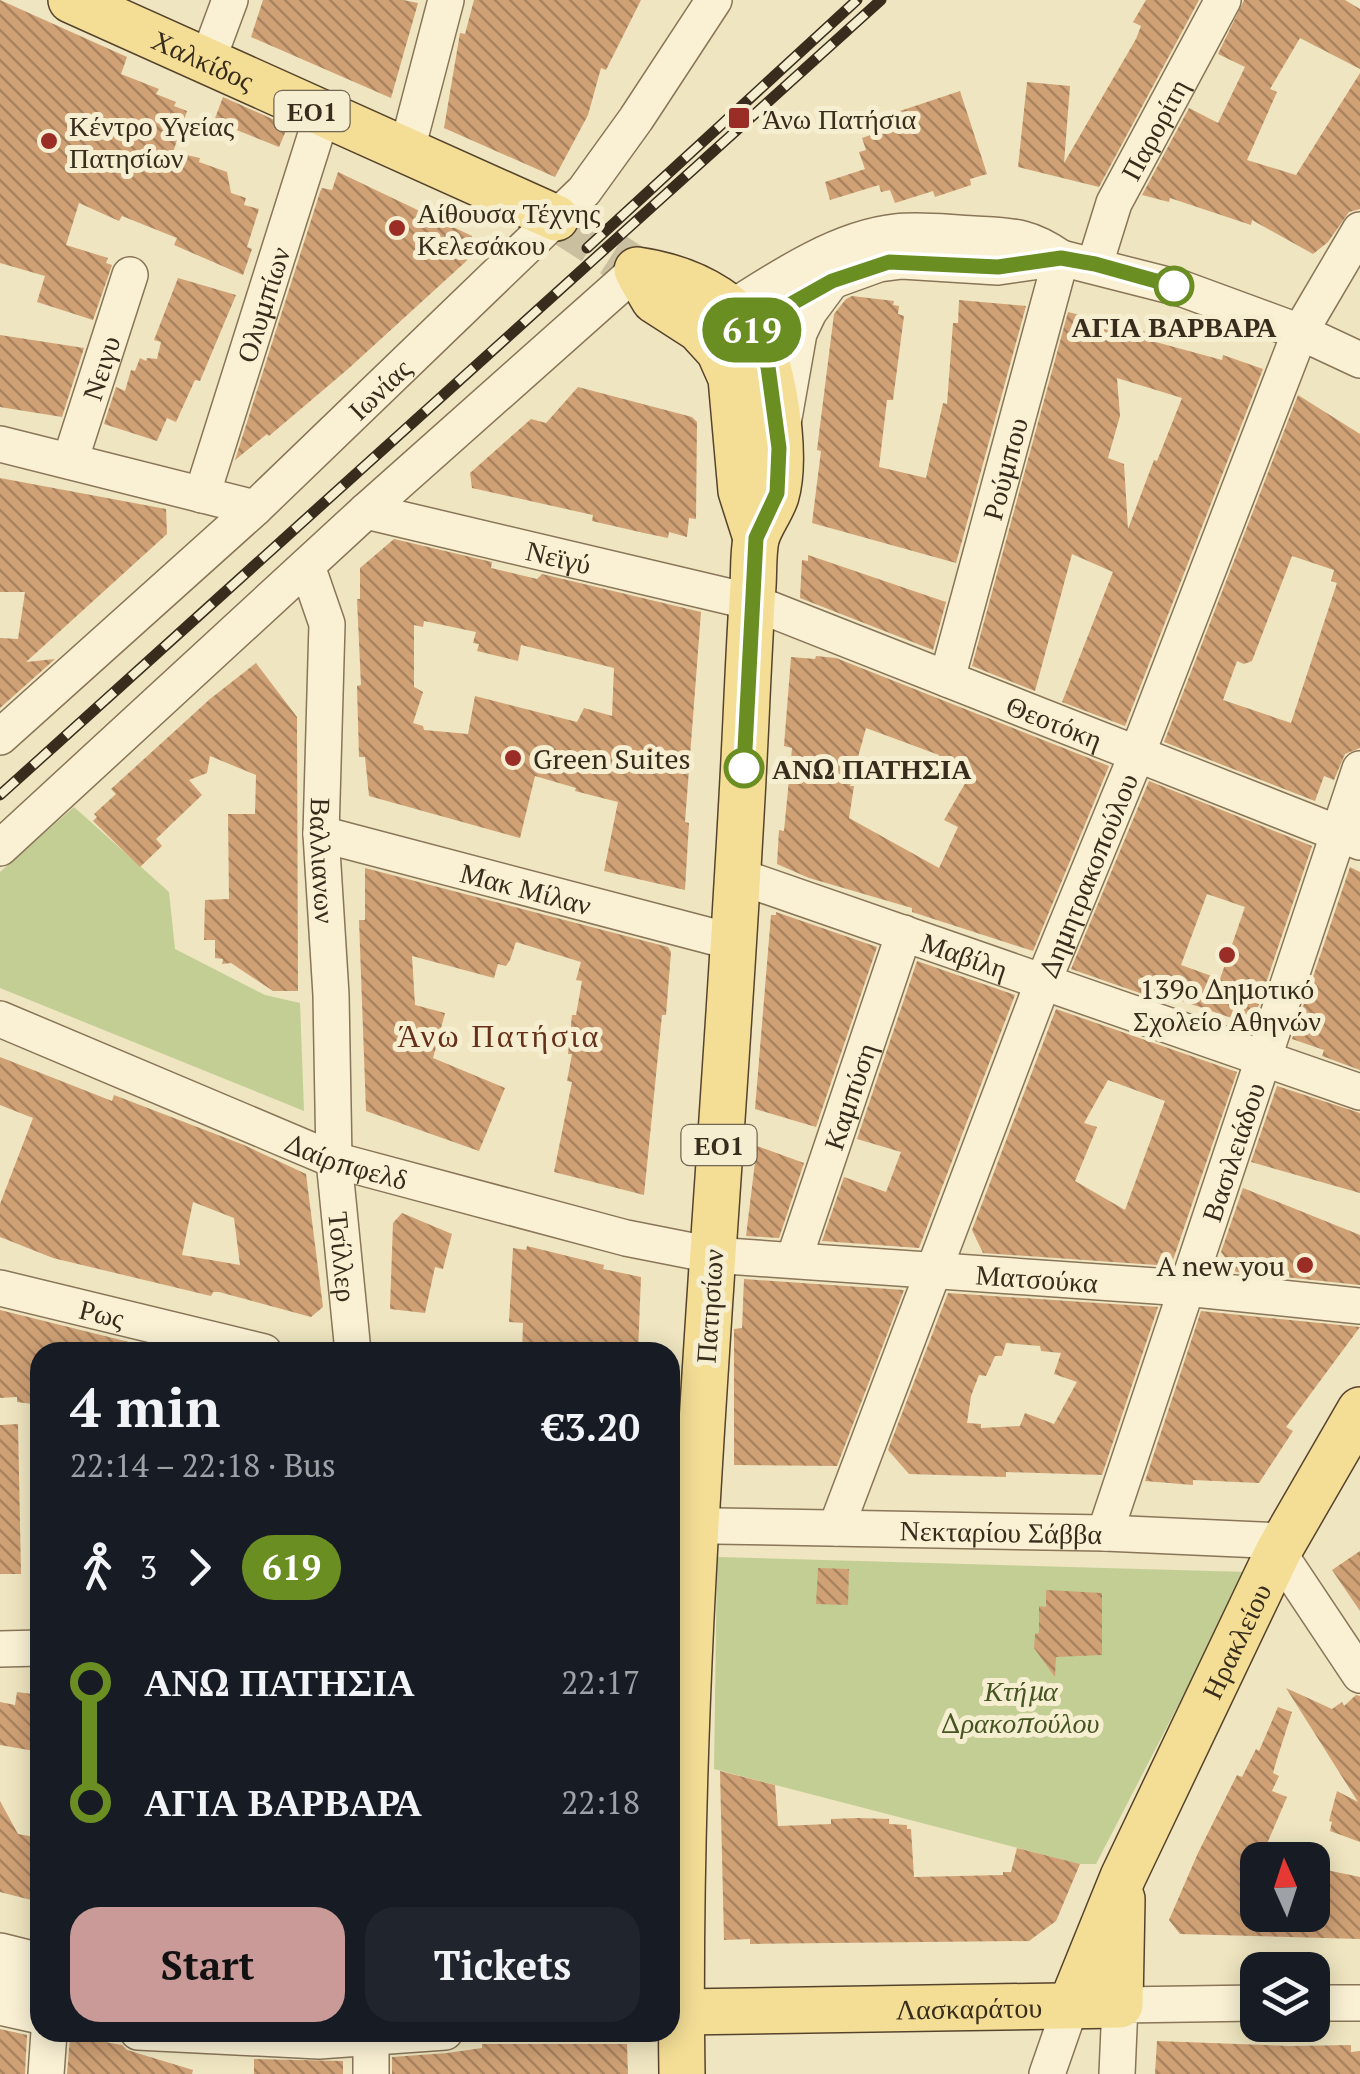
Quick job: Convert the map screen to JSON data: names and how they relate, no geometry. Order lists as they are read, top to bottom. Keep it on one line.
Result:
{"streets":{"main road":["Χαλκίδος","ΕΟ1","Πατησίων","Ηρακλείου","Λασκαράτου"],"street":["Παρορίτη","Ολυμπίων","Νειγυ","Ιωνίας","Ρούμπου","Νεϊγύ","Θεοτόκη","Βαλλιανων","Δημητρακοπούλου","Μακ Μίλαν","Μαβίλη","Καμπύση","Βασιλειάδου","Δαίρπφελδ","Τσίλλερ","Ματσούκα","Ρως","Νεκταρίου Σάββα"]},"crossings":[["Χαλκίδος","Ολυμπίων"],["Χαλκίδος","Ιωνίας"],["Παρορίτη","Ρούμπου"],["Ρούμπου","Θεοτόκη"],["Νεϊγύ","Θεοτόκη"],["Νεϊγύ","Πατησίων"],["Θεοτόκη","Δημητρακοπούλου"],["Θεοτόκη","Βασιλειάδου"],["Θεοτόκη","Πατησίων"],["Βαλλιανων","Μακ Μίλαν"],["Βαλλιανων","Δαίρπφελδ"],["Βαλλιανων","Τσίλλερ"],["Δημητρακοπούλου","Μαβίλη"],["Δημητρακοπούλου","Ματσούκα"],["Δημητρακοπούλου","Νεκταρίου Σάββα"],["Μακ Μίλαν","Πατησίων"],["Μαβίλη","Καμπύση"],["Μαβίλη","Βασιλειάδου"],["Μαβίλη","Πατησίων"],["Καμπύση","Ματσούκα"],["Βασιλειάδου","Ματσούκα"],["Βασιλειάδου","Νεκταρίου Σάββα"],["Δαίρπφελδ","Τσίλλερ"],["Δαίρπφελδ","Ματσούκα"],["Δαίρπφελδ","Πατησίων"],["Ματσούκα","Πατησίων"],["Νεκταρίου Σάββα","Ηρακλείου"],["Ηρακλείου","Λασκαράτου"]],"districts":["Άνω Πατήσια"],"parks":["Κτήμα Δρακοπούλου"],"places":{"transit":["Άνω Πατήσια"],"other":["Κέντρο Υγείας Πατησίων","Αίθουσα Τέχνης Κελεσάκου","ΑΓΙΑ ΒΑΡΒΑΡΑ","Green Suites","ΑΝΩ ΠΑΤΗΣΙΑ","139ο Δημοτικό Σχολείο Αθηνών","A new you"]},"lines":["bus line 619"],"north":"top","page":{"on_map":"619","heading":["4 min","22:14 – 22:18 · Bus","€3.20"],"legs":["3","619"],"list":[{"name":"ΑΝΩ ΠΑΤΗΣΙΑ","value":"22:17"},{"name":"ΑΓΙΑ ΒΑΡΒΑΡΑ","value":"22:18"}],"buttons":["Start","Tickets"]}}
